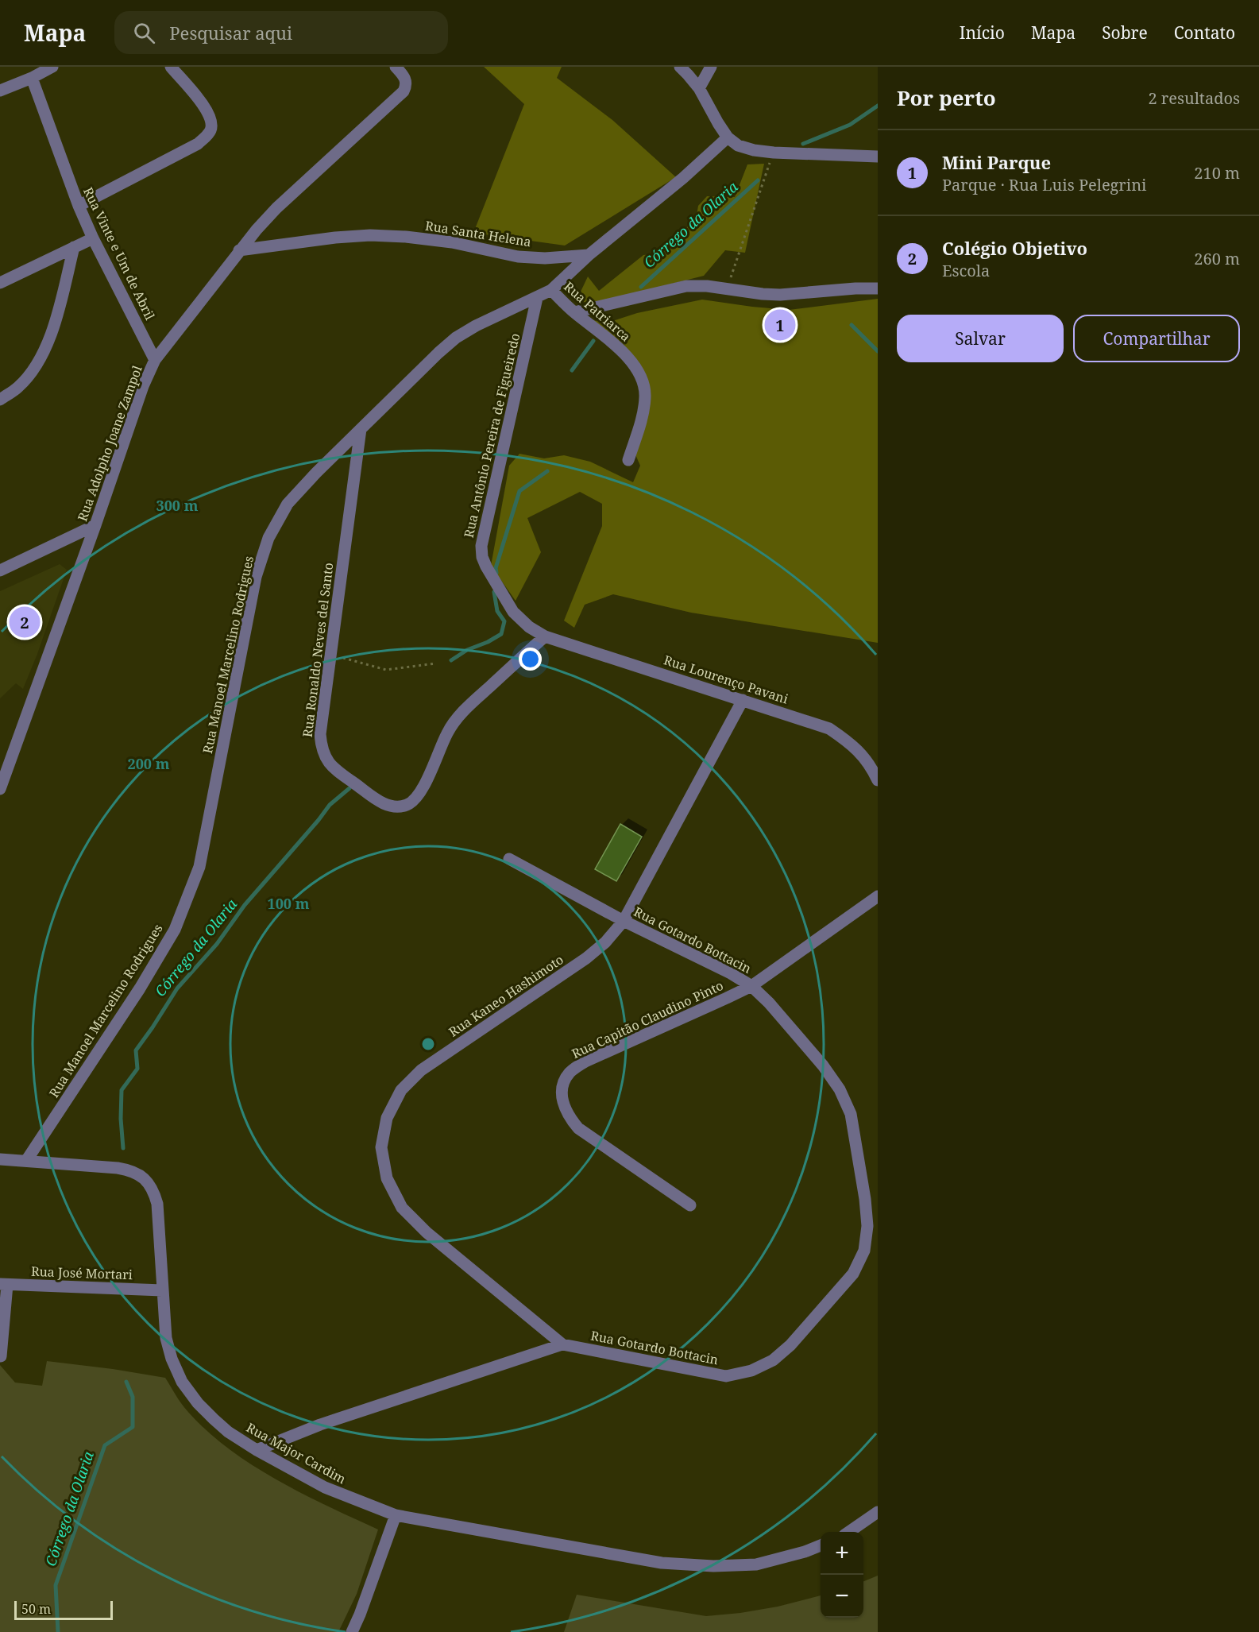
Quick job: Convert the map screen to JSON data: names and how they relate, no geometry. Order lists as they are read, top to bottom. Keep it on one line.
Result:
{"streets":{"street":["Rua Santa Helena","Rua Vinte e Um de Abril","Rua Patriarca","Rua Antônio Pereira de Figueiredo","Rua Adolpho Joane Zampol","Rua Ronaldo Neves del Santo","Rua Manoel Marcelino Rodrigues","Rua Lourenço Pavani","Rua Gotardo Bottacin","Rua Kaneo Hashimoto","Rua Capitão Claudino Pinto","Rua José Mortari","Rua Major Cardim"]},"crossings":[["Rua Santa Helena","Rua Adolpho Joane Zampol"],["Rua Santa Helena","Rua Manoel Marcelino Rodrigues"],["Rua Vinte e Um de Abril","Rua Adolpho Joane Zampol"],["Rua Patriarca","Rua Manoel Marcelino Rodrigues"],["Rua Antônio Pereira de Figueiredo","Rua Ronaldo Neves del Santo"],["Rua Antônio Pereira de Figueiredo","Rua Manoel Marcelino Rodrigues"],["Rua Antônio Pereira de Figueiredo","Rua Lourenço Pavani"],["Rua Ronaldo Neves del Santo","Rua Manoel Marcelino Rodrigues"],["Rua Ronaldo Neves del Santo","Rua Lourenço Pavani"],["Rua Manoel Marcelino Rodrigues","Rua Major Cardim"],["Rua Lourenço Pavani","Rua Kaneo Hashimoto"],["Rua Gotardo Bottacin","Rua Kaneo Hashimoto"],["Rua Gotardo Bottacin","Rua Capitão Claudino Pinto"],["Rua Gotardo Bottacin","Rua Major Cardim"],["Rua José Mortari","Rua Major Cardim"]],"water":["Córrego da Olaria"],"scale_bar":"50 m","page":{"header":"Mapa","search":"Pesquisar aqui","nav":["Início","Mapa","Sobre","Contato"],"heading":["Por perto","2 resultados"],"list":[{"mark":"1","name":"Mini Parque","note":"Parque · Rua Luis Pelegrini","value":"210 m"},{"mark":"2","name":"Colégio Objetivo","note":"Escola","value":"260 m"}],"buttons":["Salvar","Compartilhar"],"pins":["1","2"],"map_buttons":["+","−"],"scale":"50 m"},"rings":["300 m","200 m","100 m"]}
